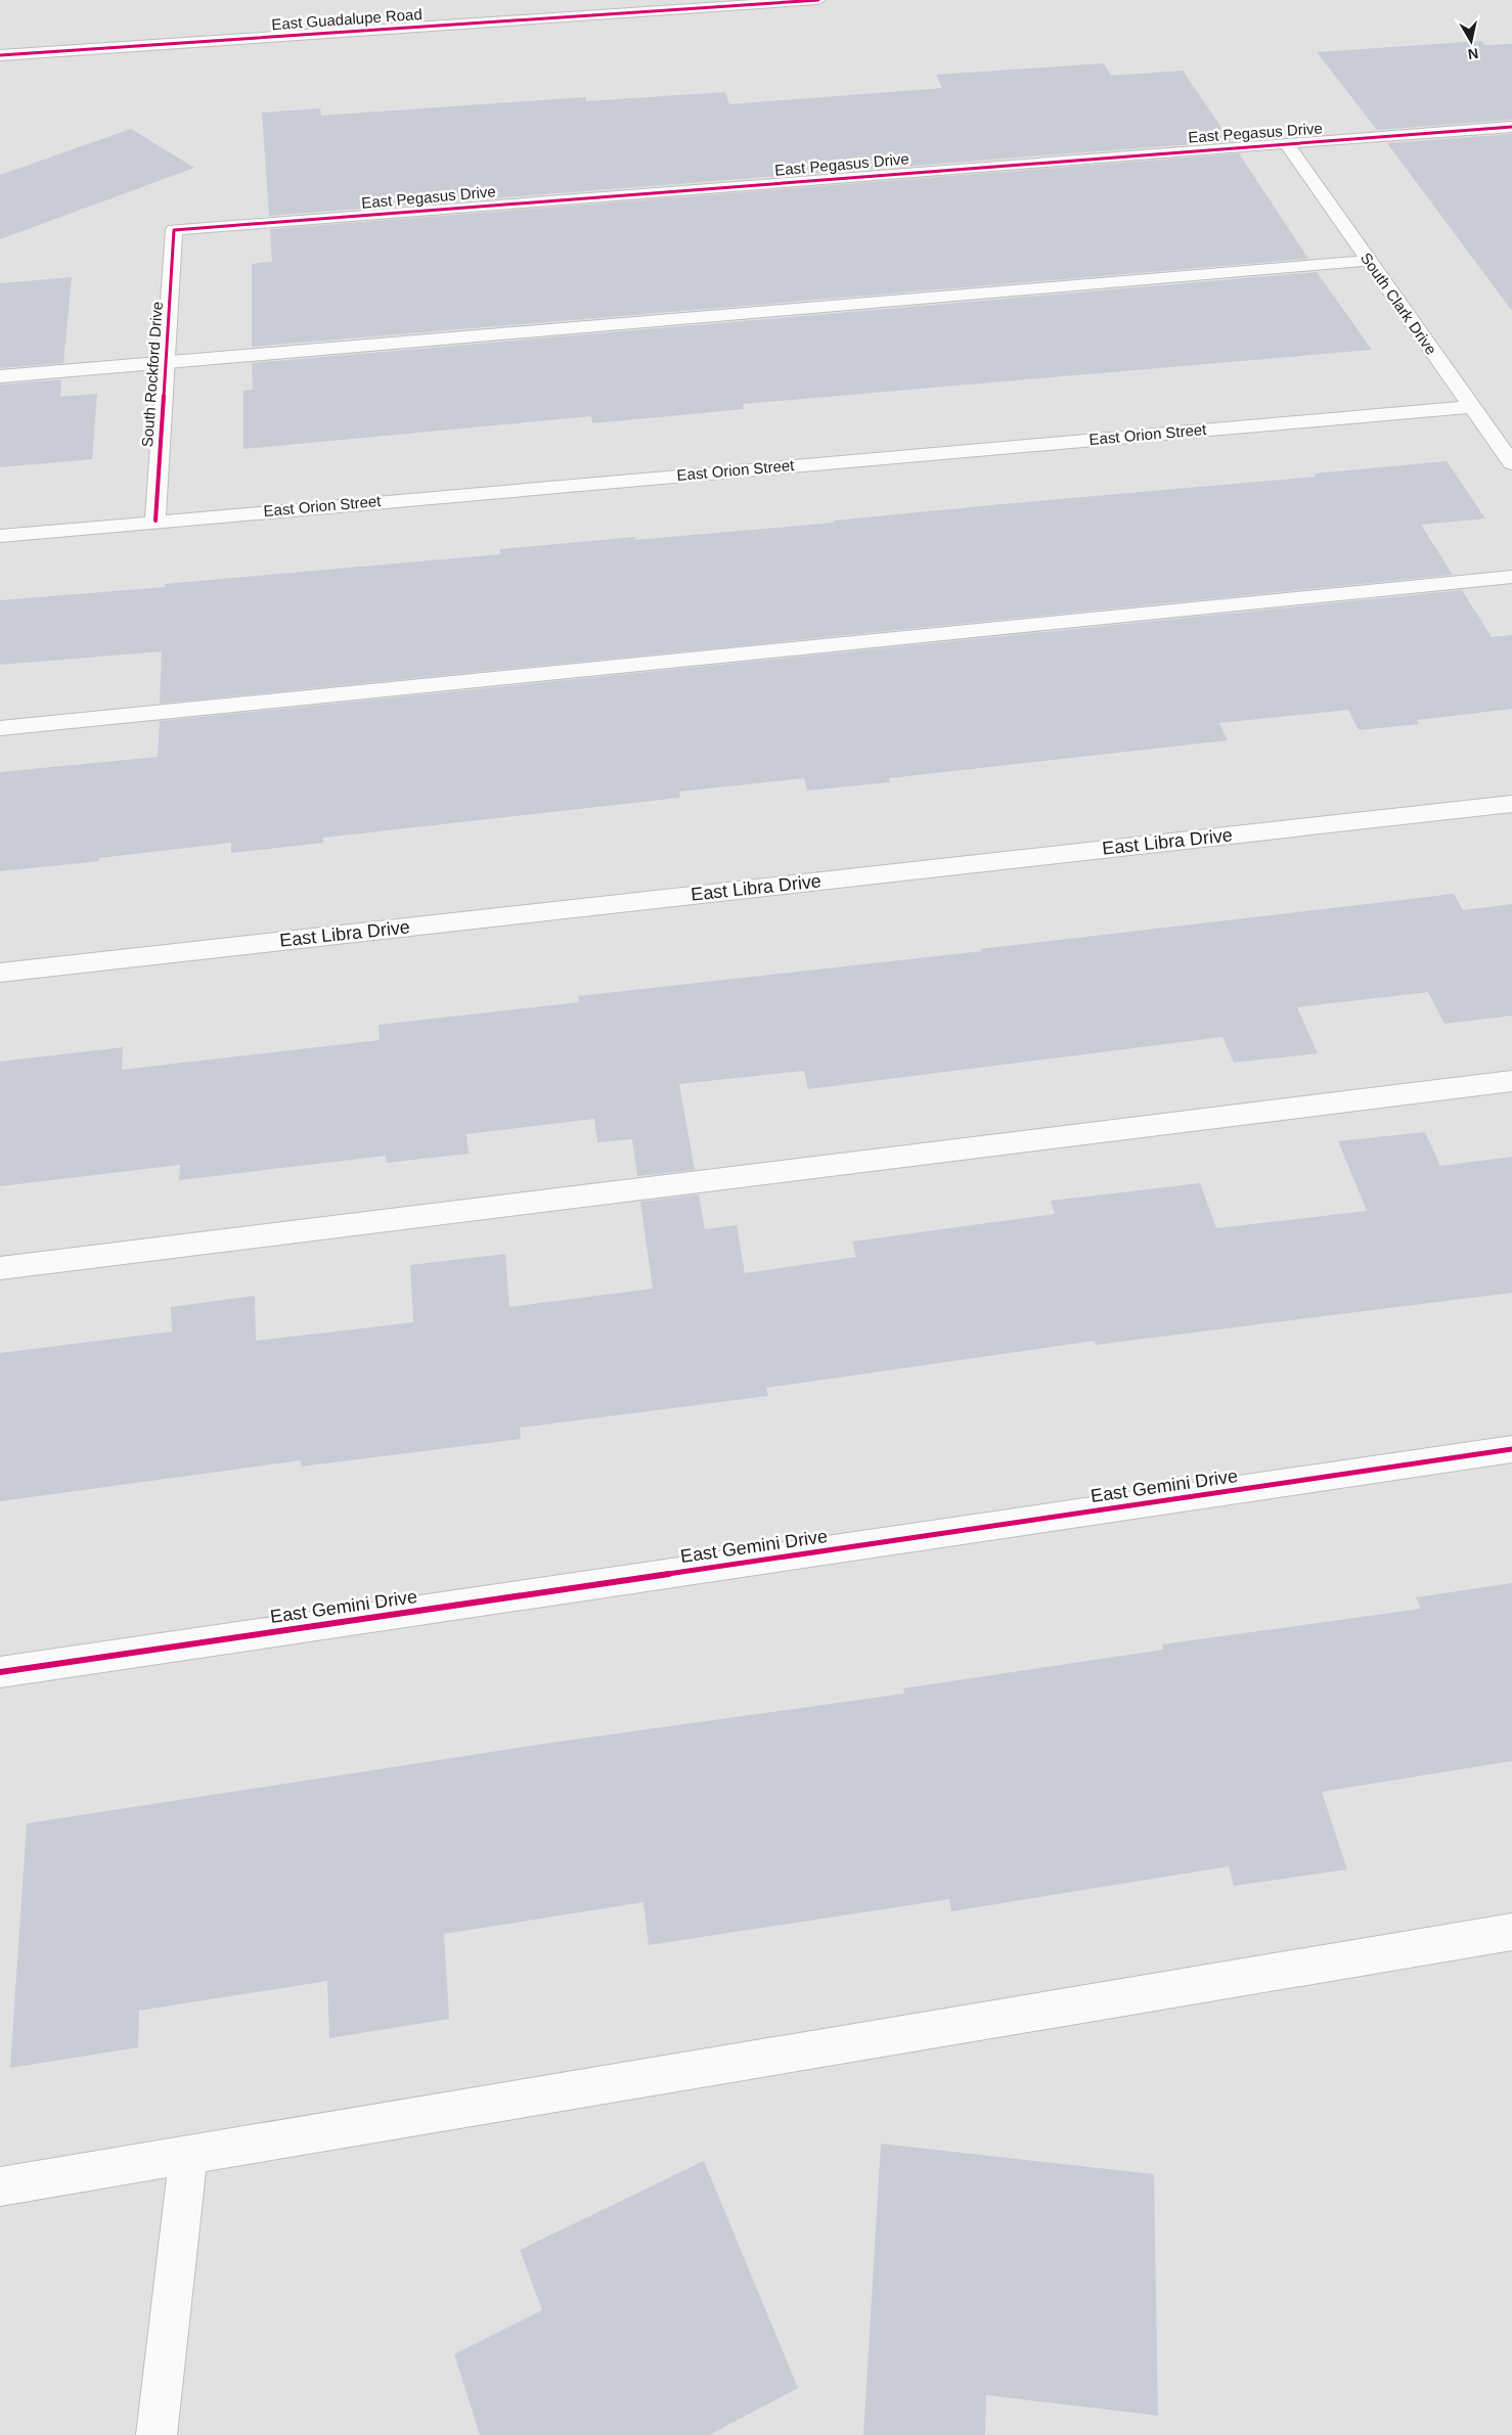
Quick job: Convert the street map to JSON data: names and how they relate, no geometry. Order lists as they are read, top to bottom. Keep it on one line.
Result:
{"streets":{"street":["East Guadalupe Road","East Pegasus Drive","South Clark Drive","South Rockford Drive","East Orion Street","East Libra Drive","East Gemini Drive"]},"crossings":[["East Pegasus Drive","South Clark Drive"],["East Pegasus Drive","South Rockford Drive"],["South Clark Drive","East Orion Street"],["South Rockford Drive","East Orion Street"]],"north":"bottom"}
